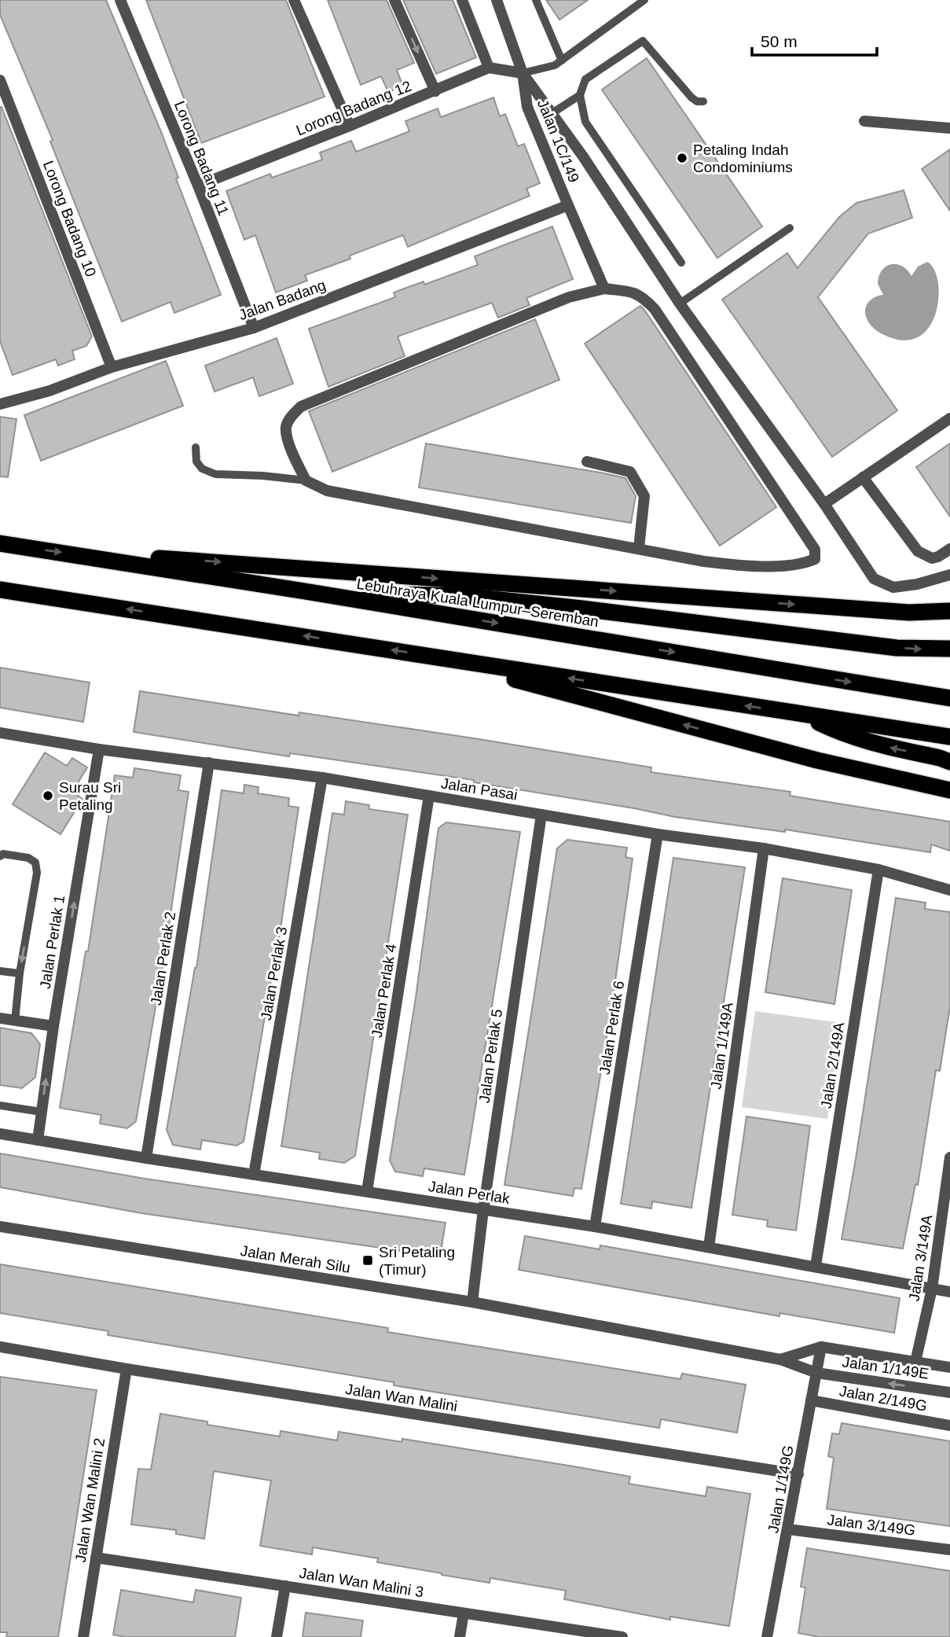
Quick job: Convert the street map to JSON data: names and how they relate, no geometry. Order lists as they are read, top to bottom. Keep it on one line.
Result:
{"streets":{"highway":["Lebuhraya Kuala Lumpur–Seremban"],"street":["Lorong Badang 12","Jalan 1C/149","Lorong Badang 11","Lorong Badang 10","Jalan Badang","Jalan Pasai","Jalan Perlak 1","Jalan Perlak 2","Jalan Perlak 3","Jalan Perlak 4","Jalan Perlak 6","Jalan 1/149A","Jalan Perlak 5","Jalan 2/149A","Jalan Perlak","Jalan 3/149A","Jalan Merah Silu","Jalan 1/149E","Jalan Wan Malini","Jalan 2/149G","Jalan 1/149G","Jalan Wan Malini 2","Jalan 3/149G","Jalan Wan Malini 3"]},"crossings":[["Lorong Badang 12","Lorong Badang 11"],["Jalan 1C/149","Jalan Badang"],["Lorong Badang 11","Jalan Badang"],["Lorong Badang 10","Jalan Badang"],["Jalan Pasai","Jalan Perlak 1"],["Jalan Pasai","Jalan Perlak 2"],["Jalan Pasai","Jalan Perlak 3"],["Jalan Pasai","Jalan Perlak 4"],["Jalan Pasai","Jalan Perlak 6"],["Jalan Pasai","Jalan 1/149A"],["Jalan Pasai","Jalan Perlak 5"],["Jalan Pasai","Jalan 2/149A"],["Jalan Perlak 1","Jalan Perlak"],["Jalan Perlak 2","Jalan Perlak"],["Jalan Perlak 3","Jalan Perlak"],["Jalan Perlak 4","Jalan Perlak"],["Jalan Perlak 6","Jalan Perlak"],["Jalan 1/149A","Jalan Perlak"],["Jalan Perlak 5","Jalan Perlak"],["Jalan Perlak 5","Jalan Merah Silu"],["Jalan 2/149A","Jalan Perlak"],["Jalan Perlak","Jalan 3/149A"],["Jalan 3/149A","Jalan 1/149E"],["Jalan Merah Silu","Jalan 1/149E"],["Jalan Merah Silu","Jalan 1/149G"],["Jalan 1/149E","Jalan 1/149G"],["Jalan Wan Malini","Jalan 1/149G"],["Jalan Wan Malini","Jalan Wan Malini 2"],["Jalan 2/149G","Jalan 1/149G"],["Jalan 1/149G","Jalan 3/149G"],["Jalan Wan Malini 2","Jalan Wan Malini 3"]],"one_way":["Jalan Perlak 1"],"places":{"other":["Petaling Indah Condominiums","Surau Sri Petaling"],"transit":["Sri Petaling (Timur)"]},"scale_bar":"50 m"}
